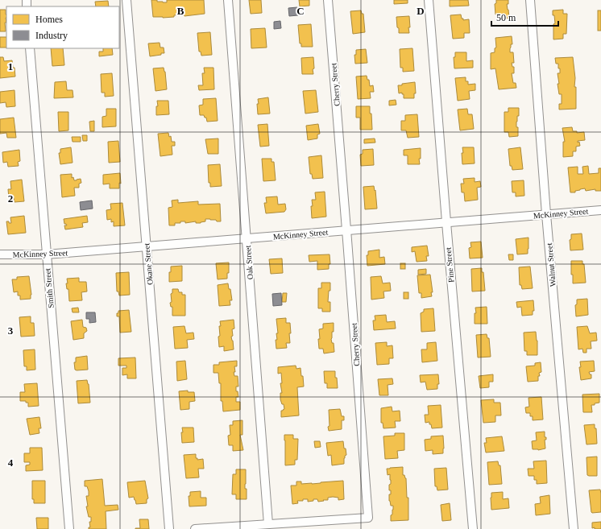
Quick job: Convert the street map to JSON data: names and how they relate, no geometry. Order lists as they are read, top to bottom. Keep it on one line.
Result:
{"streets":{"street":["Cherry Street","McKinney Street","Oak Street","Okane Street","Pine Street","Walnut Street","Smith Street"]},"crossings":[["Cherry Street","McKinney Street"],["Cherry Street","Oak Street"],["McKinney Street","Oak Street"],["McKinney Street","Okane Street"],["McKinney Street","Pine Street"],["McKinney Street","Walnut Street"],["McKinney Street","Smith Street"]],"legend":["Homes","Industry"],"scale_bar":"50 m","grid":{"columns":["B","C","D"],"rows":["1","2","3","4"]}}
